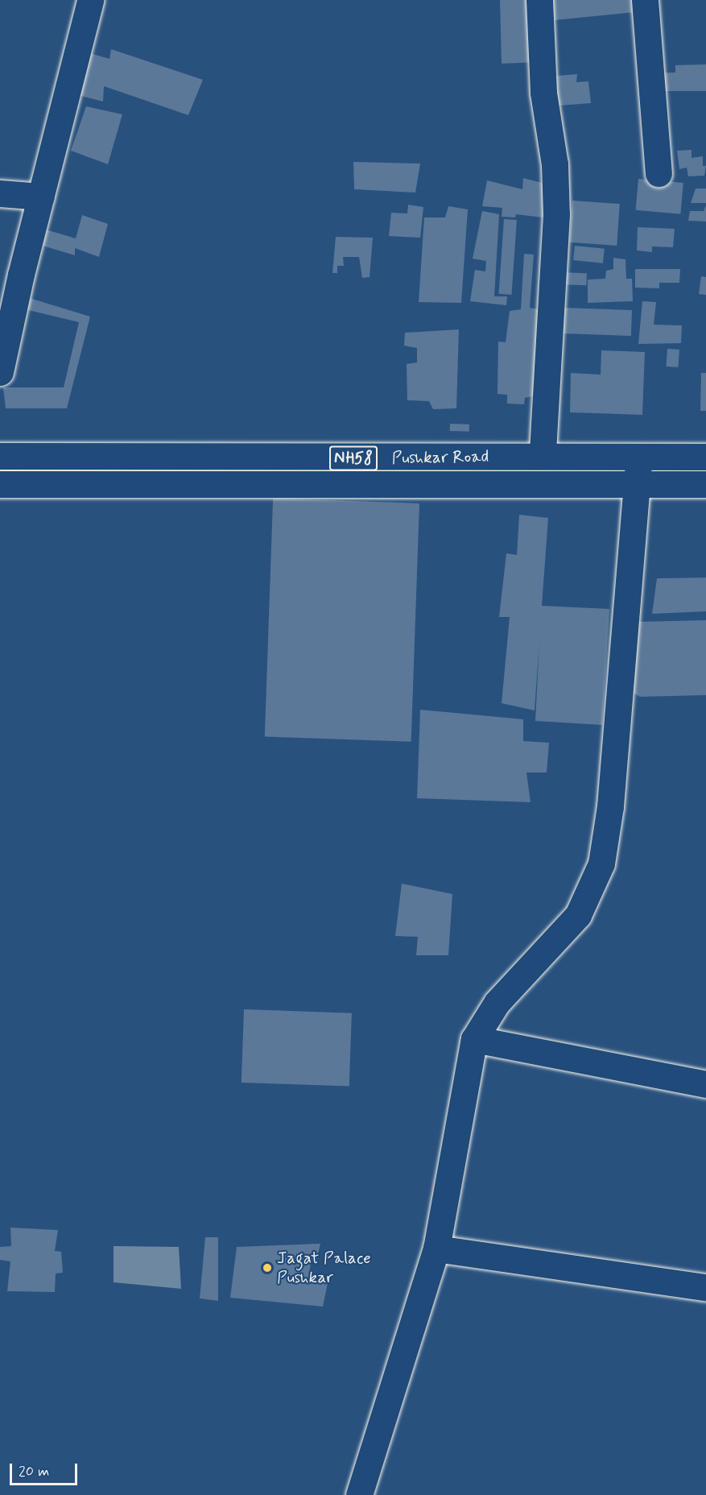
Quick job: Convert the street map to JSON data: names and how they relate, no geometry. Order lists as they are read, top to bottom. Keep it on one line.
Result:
{"streets":{"main road":["Pushkar Road","NH58"]},"places":["Jagat Palace Pushkar"],"scale_bar":"20 m"}
